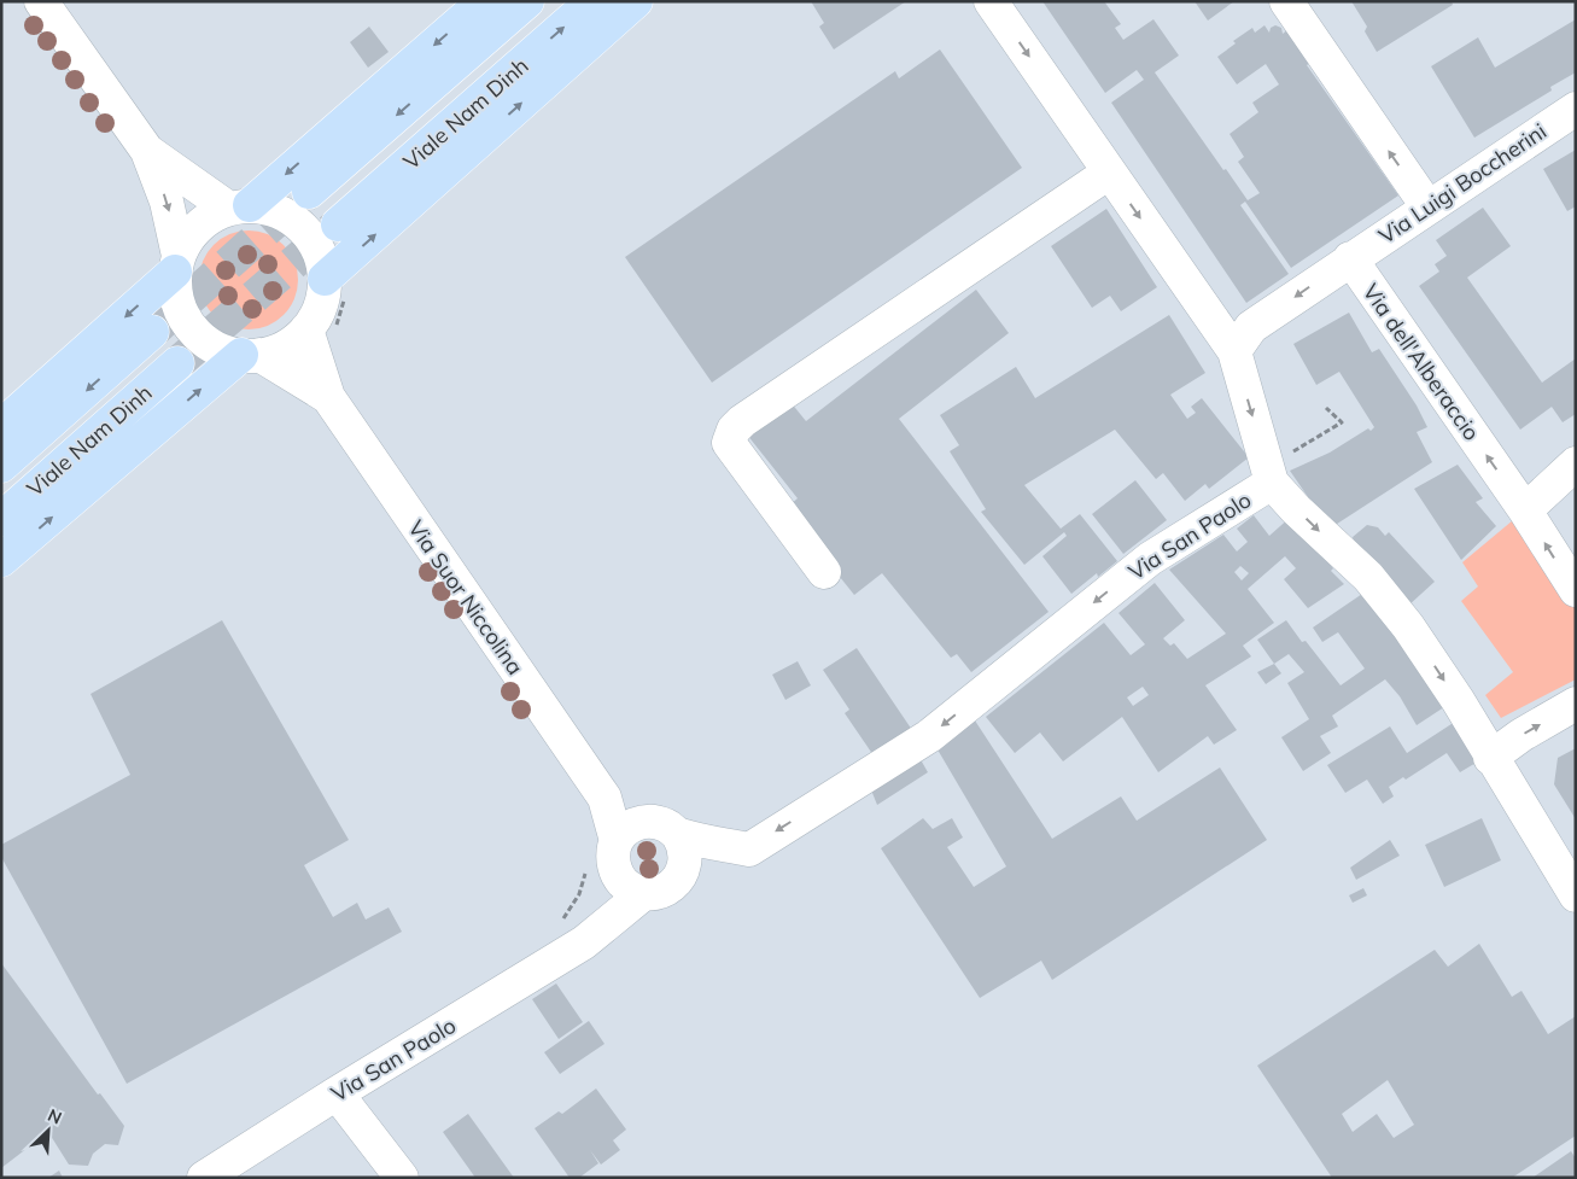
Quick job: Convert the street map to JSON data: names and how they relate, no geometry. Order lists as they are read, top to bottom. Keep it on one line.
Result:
{"streets":{"main road":["Viale Nam Dinh"],"street":["Via Luigi Boccherini","Via dell'Alberaccio","Via San Paolo","Via Suor Niccolina"]},"crossings":[["Via Luigi Boccherini","Via dell'Alberaccio"],["Via San Paolo","Via Suor Niccolina"]],"north":"top right"}
